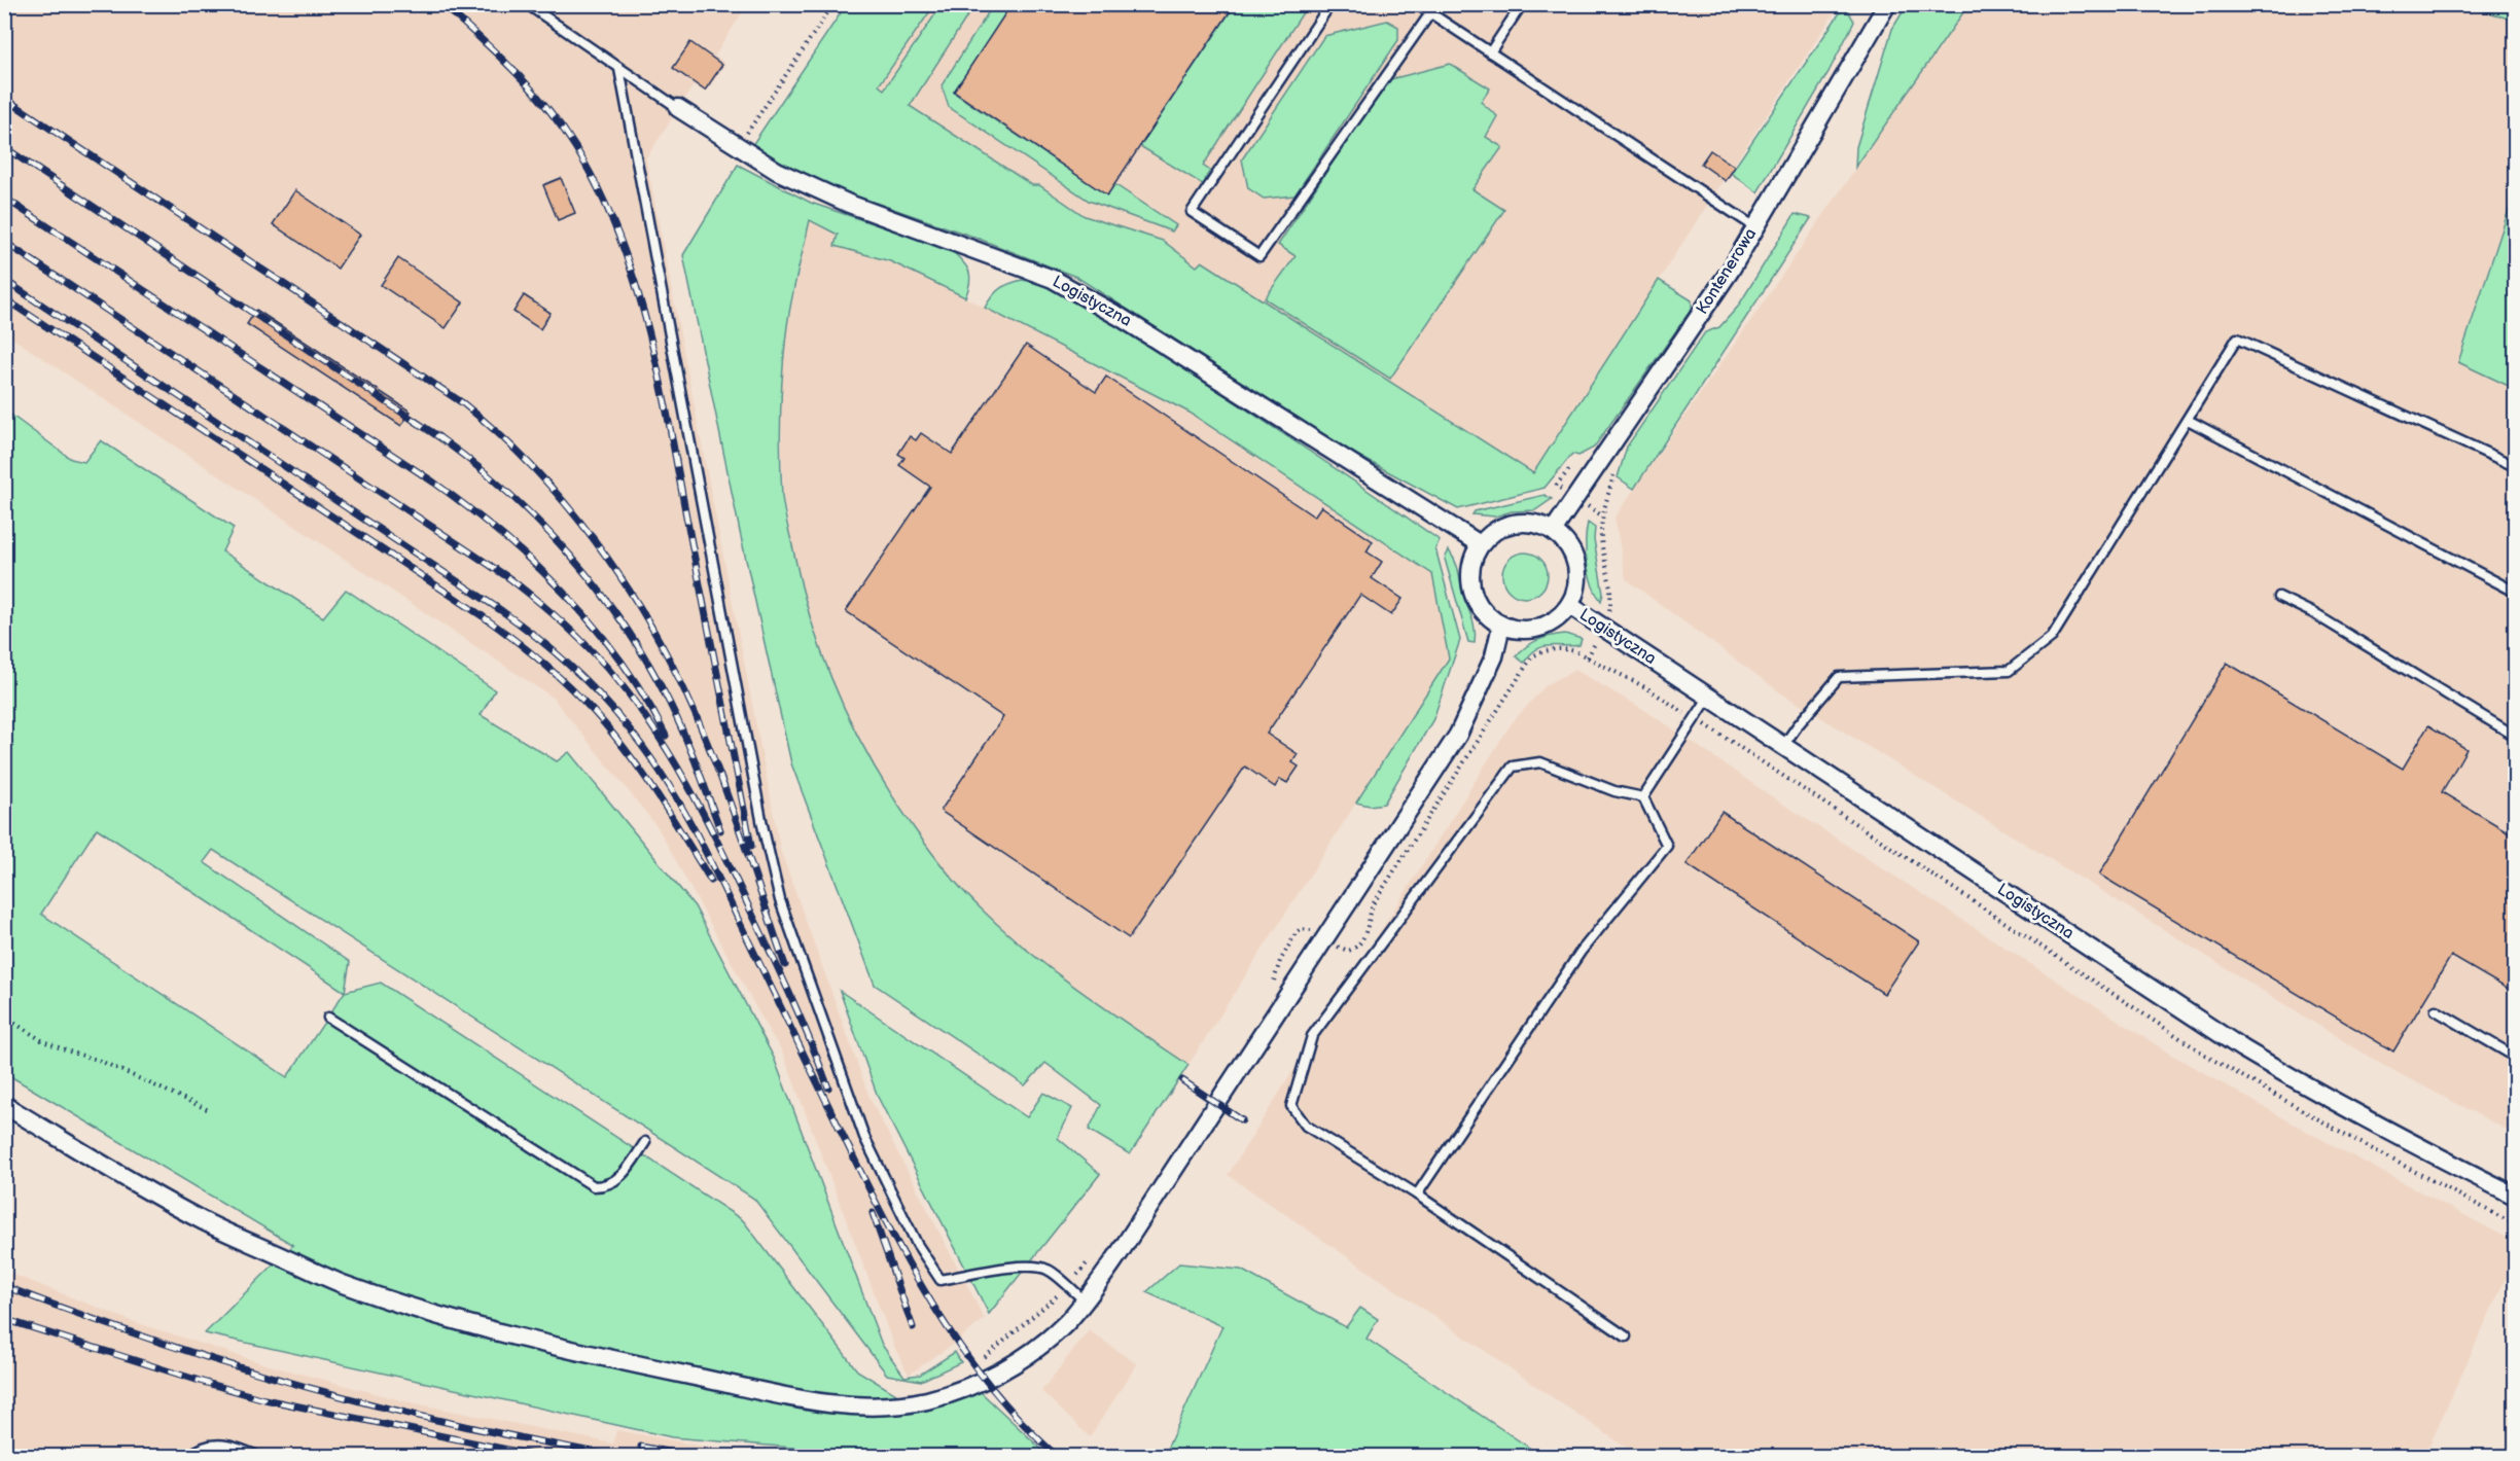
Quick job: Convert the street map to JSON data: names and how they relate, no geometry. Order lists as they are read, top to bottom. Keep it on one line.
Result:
{"streets":{"street":["Kontenerowa","Logistyczna"]},"crossings":[["Kontenerowa","Logistyczna"]]}
